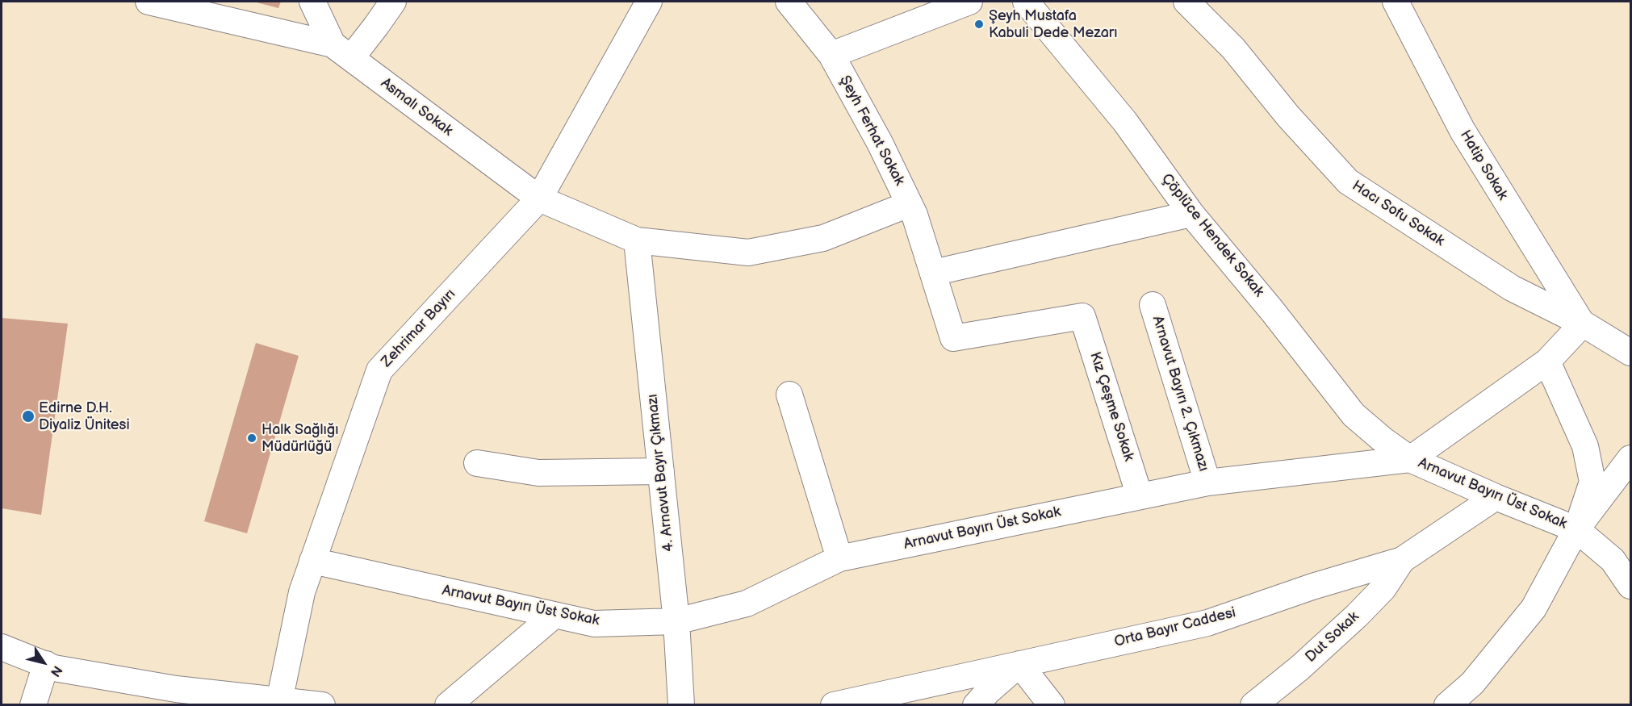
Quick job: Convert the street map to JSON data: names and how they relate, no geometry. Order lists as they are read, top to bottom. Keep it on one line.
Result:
{"streets":{"street":["Asmalı Sokak","Şeyh Ferhat Sokak","Hatip Sokak","Hacı Sofu Sokak","Çöplüce Hendek Sokak","Zehrimar Bayırı","Arnavut Bayırı 2. Çıkmazı","Kız Çeşme Sokak","4. Arnavut Bayır Çıkmazı","Arnavut Bayırı Üst Sokak","Orta Bayır Caddesi","Dut Sokak"]},"crossings":[["Asmalı Sokak","Şeyh Ferhat Sokak"],["Asmalı Sokak","Zehrimar Bayırı"],["Asmalı Sokak","4. Arnavut Bayır Çıkmazı"],["Şeyh Ferhat Sokak","Kız Çeşme Sokak"],["Hatip Sokak","Hacı Sofu Sokak"],["Çöplüce Hendek Sokak","Arnavut Bayırı Üst Sokak"],["Zehrimar Bayırı","Arnavut Bayırı Üst Sokak"],["Arnavut Bayırı 2. Çıkmazı","Arnavut Bayırı Üst Sokak"],["Kız Çeşme Sokak","Arnavut Bayırı Üst Sokak"],["4. Arnavut Bayır Çıkmazı","Arnavut Bayırı Üst Sokak"],["Arnavut Bayırı Üst Sokak","Orta Bayır Caddesi"],["Orta Bayır Caddesi","Dut Sokak"]],"places":["Şeyh Mustafa Kabuli Dede Mezarı","Edirne D.H. Diyaliz Ünitesi","Halk Sağlığı Müdürlüğü"],"north":"bottom right"}
